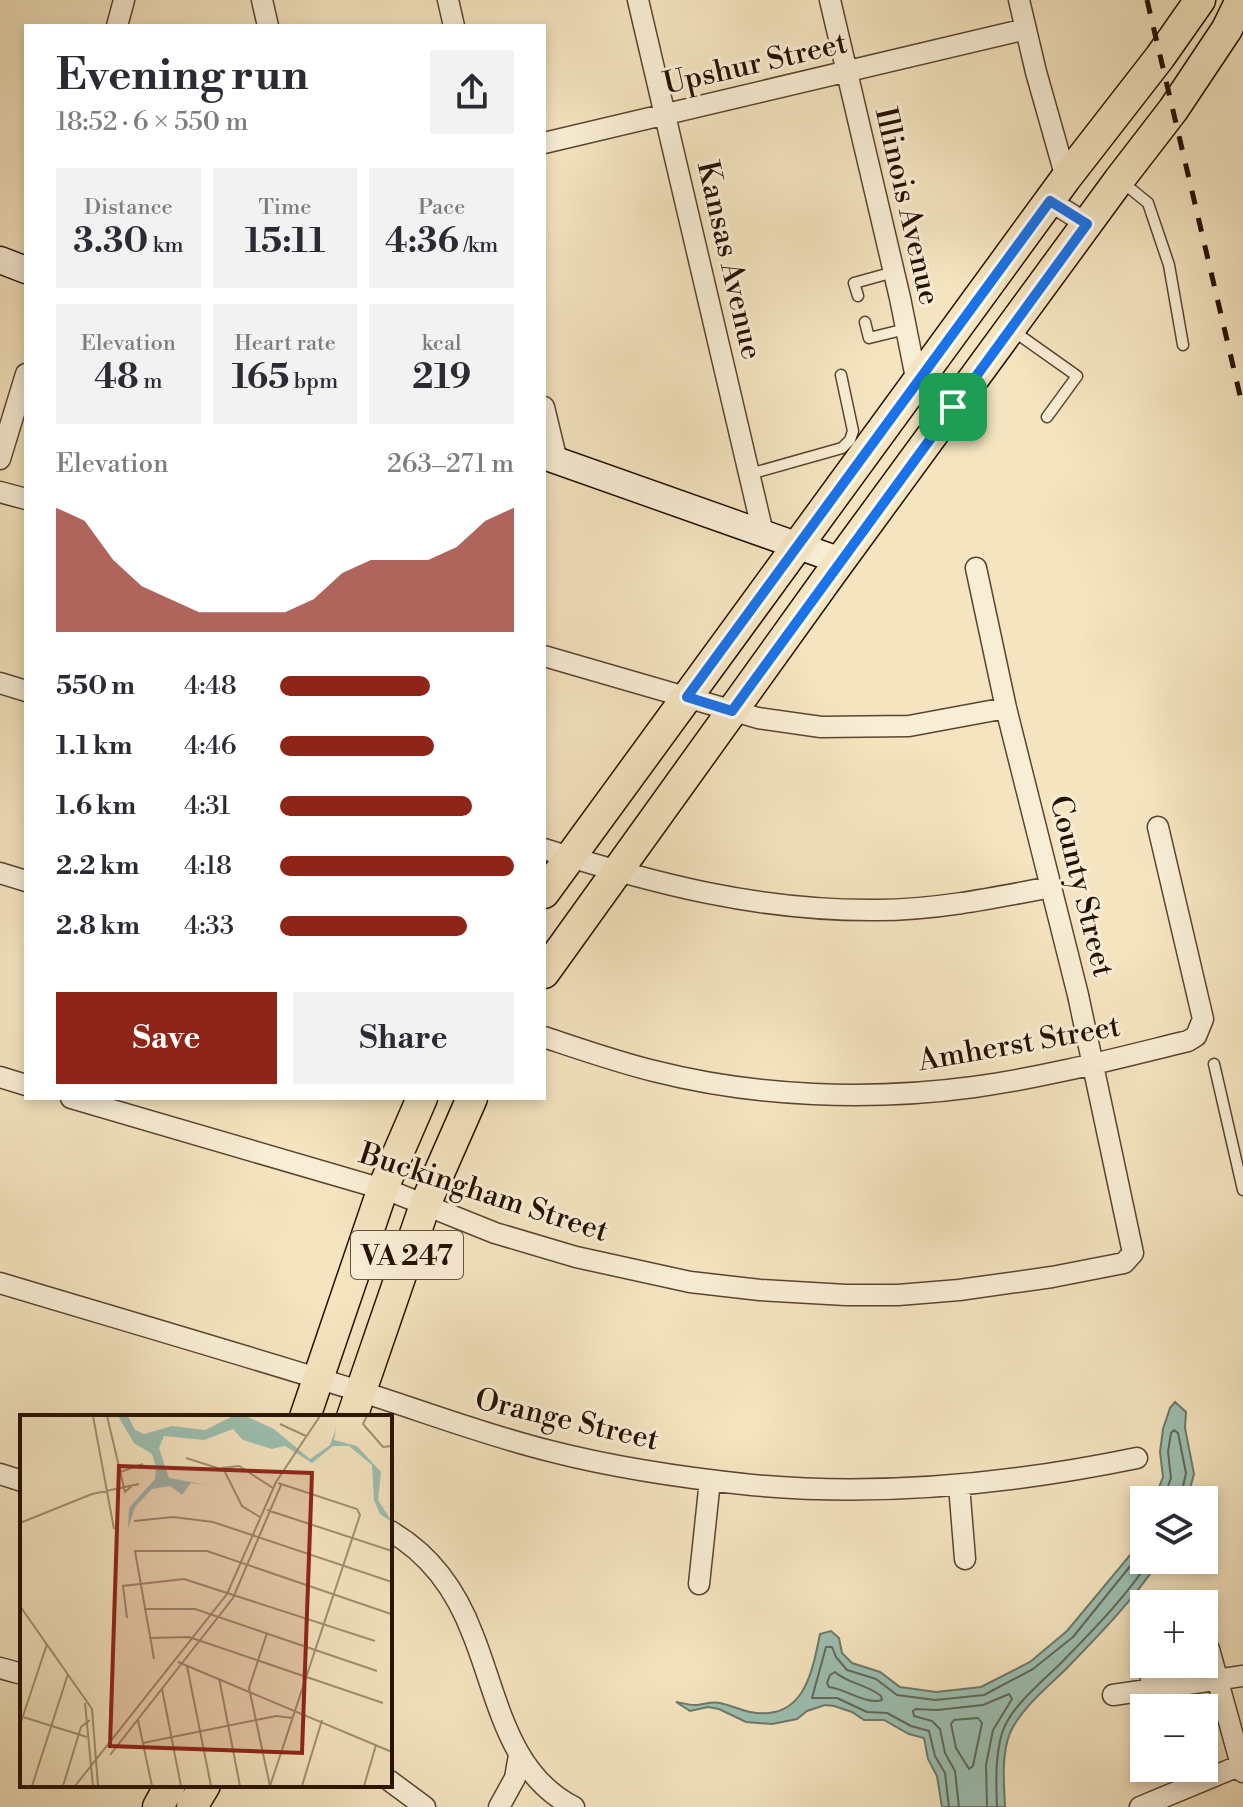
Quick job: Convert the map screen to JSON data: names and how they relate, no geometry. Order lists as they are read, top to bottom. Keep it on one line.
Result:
{"streets":{"main road":["VA 247"],"street":["Upshur Street","Illinois Avenue","Kansas Avenue","County Street","Amherst Street","Buckingham Street","Orange Street"]},"crossings":[["Upshur Street","Illinois Avenue"],["Upshur Street","Kansas Avenue"],["County Street","Amherst Street"],["County Street","Buckingham Street"],["Buckingham Street","VA 247"],["VA 247","Orange Street"]],"page":{"heading":["Evening run","18:52 · 6 × 550 m"],"stats":[["Distance","3.30 km"],["Time","15:11"],["Pace","4:36 /km"],["Elevation","48 m"],["Heart rate","165 bpm"],["kcal","219"]],"chart":["Elevation","263–271 m"],"list":[{"name":"550 m","note":"4:48"},{"name":"1.1 km","note":"4:46"},{"name":"1.6 km","note":"4:31"},{"name":"2.2 km","note":"4:18"},{"name":"2.8 km","note":"4:33"}],"buttons":["Save","Share"],"map_buttons":["+","−"]}}
